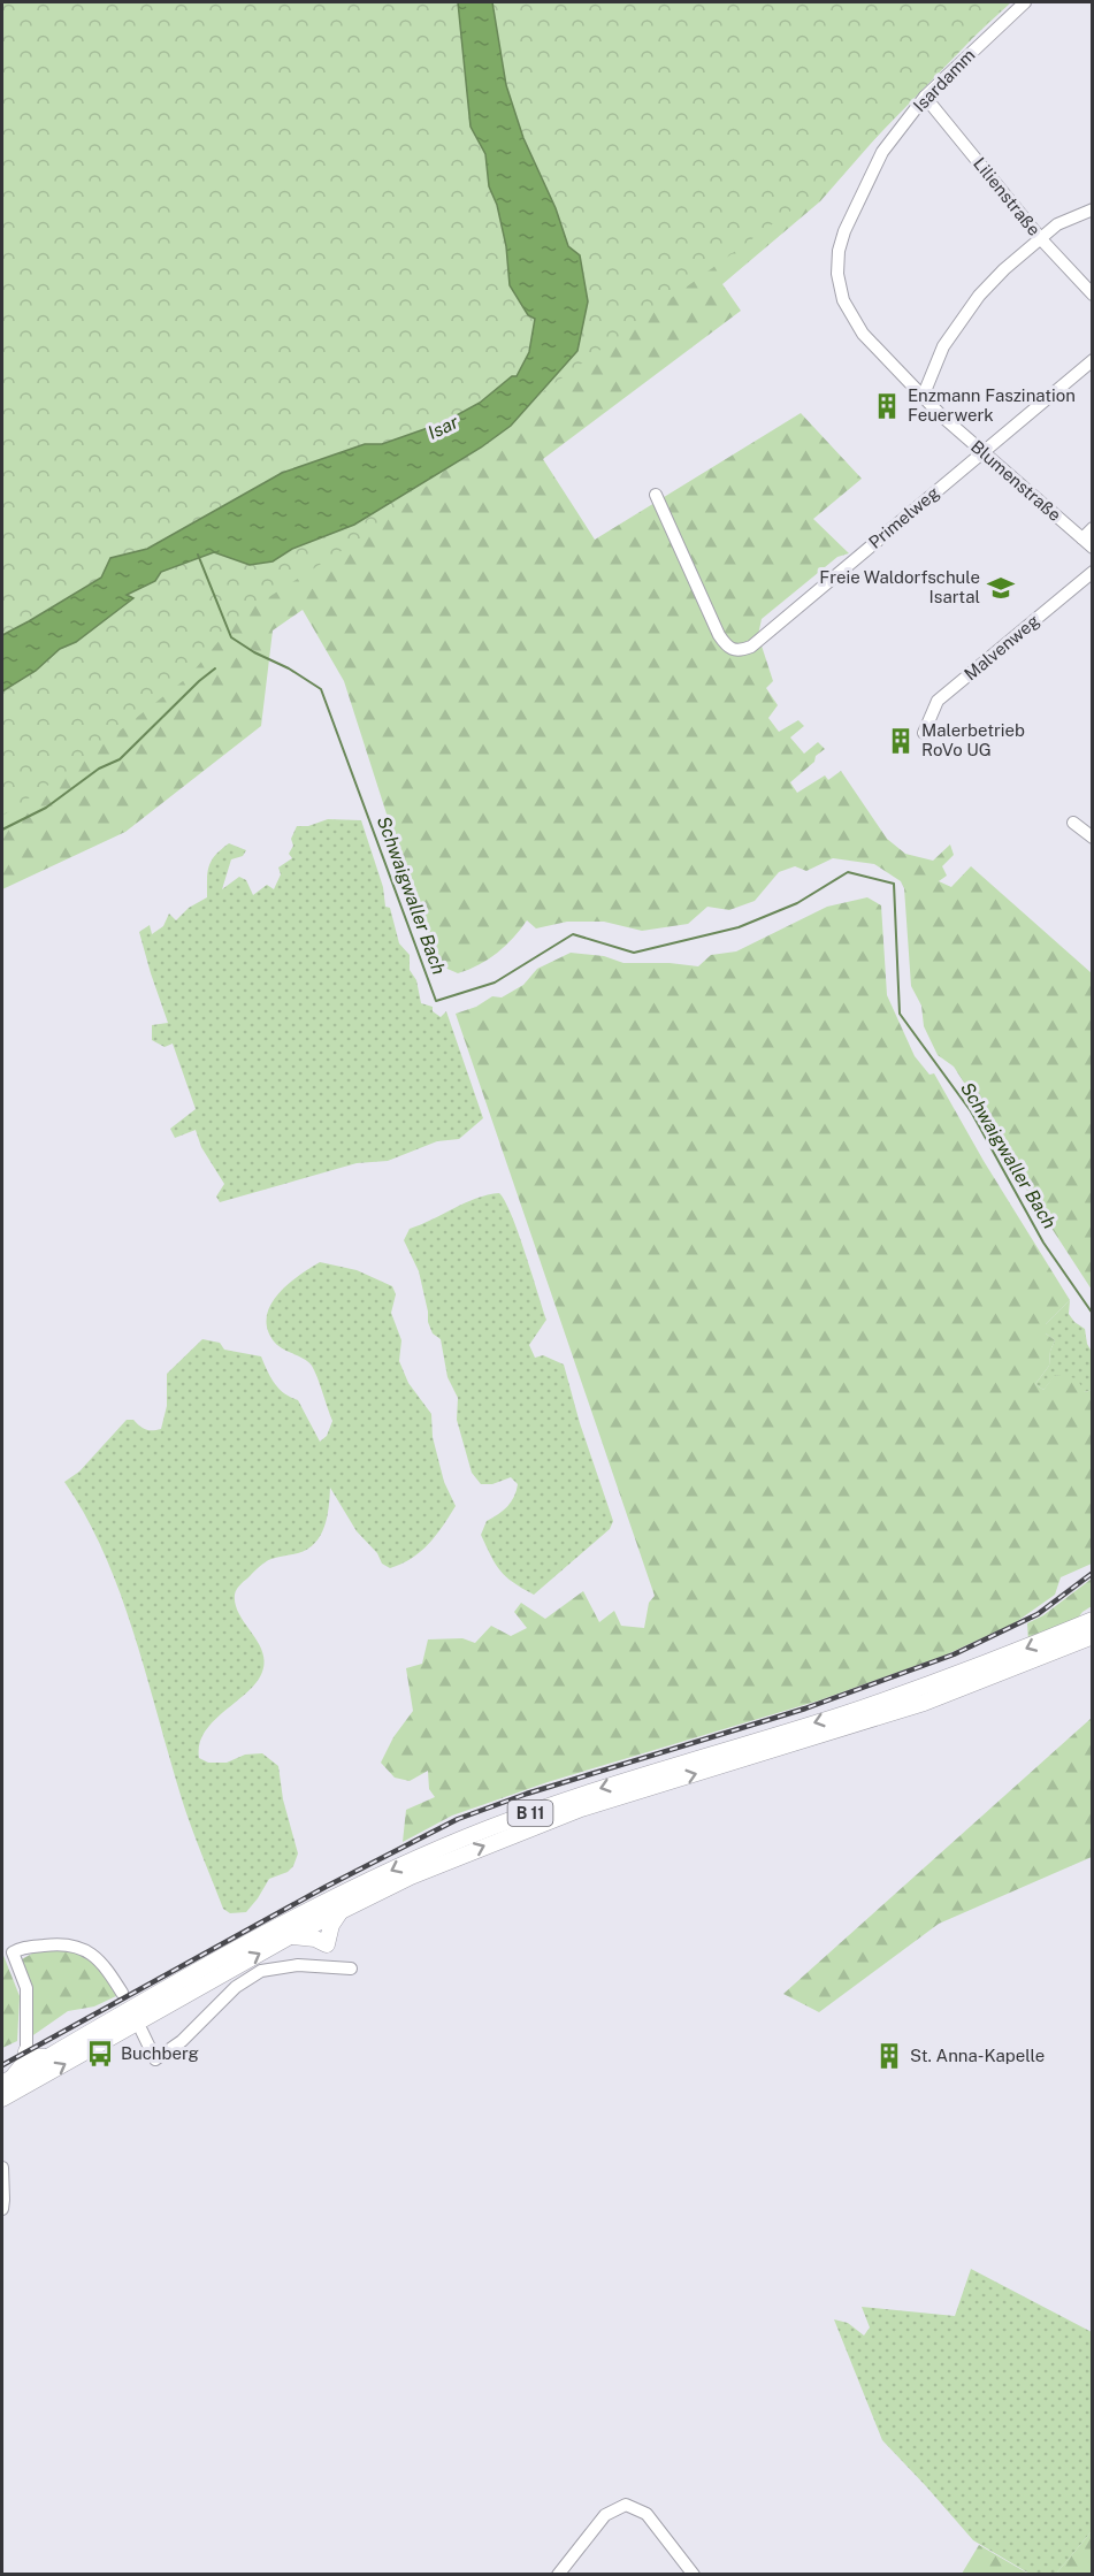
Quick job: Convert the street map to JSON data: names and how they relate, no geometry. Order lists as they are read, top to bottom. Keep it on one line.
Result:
{"streets":{"main road":["B 11"],"street":["Isardamm","Lilienstraße","Blumenstraße","Primelweg","Malvenweg"]},"crossings":[["Isardamm","Lilienstraße"],["Isardamm","Blumenstraße"],["Blumenstraße","Primelweg"]],"water":["Isar","Schwaigwaller Bach"],"places":{"building":["Enzmann Faszination Feuerwerk","Malerbetrieb RoVo UG","St. Anna-Kapelle"],"school or university":["Freie Waldorfschule Isartal"],"bus stop":["Buchberg"]}}
